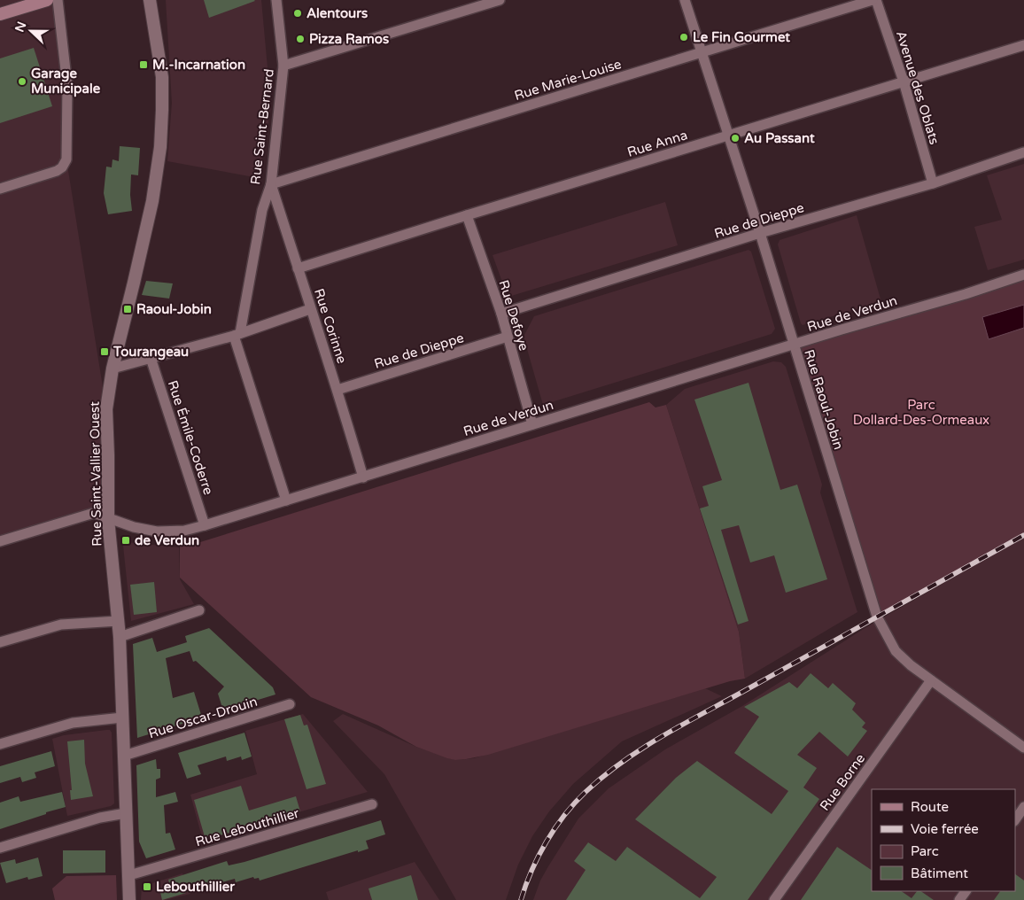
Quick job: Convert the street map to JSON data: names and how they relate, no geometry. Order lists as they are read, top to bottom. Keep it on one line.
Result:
{"streets":{"street":["Rue Marie-Louise","Avenue des Oblats","Rue Saint-Bernard","Rue Anna","Rue de Dieppe","Rue de Verdun","Rue Defoye","Rue Corinne","Rue Raoul-Jobin","Rue Émile-Coderre","Rue Saint-Vallier Ouest","Rue Oscar-Drouin","Rue Borne","Rue Lebouthillier"]},"crossings":[["Rue Marie-Louise","Avenue des Oblats"],["Rue Marie-Louise","Rue Saint-Bernard"],["Rue Marie-Louise","Rue Corinne"],["Rue Marie-Louise","Rue Raoul-Jobin"],["Avenue des Oblats","Rue Anna"],["Avenue des Oblats","Rue de Dieppe"],["Rue Saint-Bernard","Rue de Verdun"],["Rue Saint-Bernard","Rue Corinne"],["Rue Anna","Rue Defoye"],["Rue Anna","Rue Corinne"],["Rue Anna","Rue Raoul-Jobin"],["Rue de Dieppe","Rue Defoye"],["Rue de Dieppe","Rue Corinne"],["Rue de Dieppe","Rue Raoul-Jobin"],["Rue de Verdun","Rue Defoye"],["Rue de Verdun","Rue Corinne"],["Rue de Verdun","Rue Raoul-Jobin"],["Rue de Verdun","Rue Émile-Coderre"],["Rue de Verdun","Rue Saint-Vallier Ouest"],["Rue Raoul-Jobin","Rue Borne"],["Rue Saint-Vallier Ouest","Rue Oscar-Drouin"],["Rue Saint-Vallier Ouest","Rue Lebouthillier"]],"parks":["Parc Dollard-Des-Ormeaux"],"places":{"other":["Alentours","Le Fin Gourmet","Pizza Ramos","Garage Municipale","Au Passant"],"transit":["M.-Incarnation","Raoul-Jobin","Tourangeau","de Verdun","Lebouthillier"]},"legend":["Route","Voie ferrée","Parc","Bâtiment"],"north":"left"}
